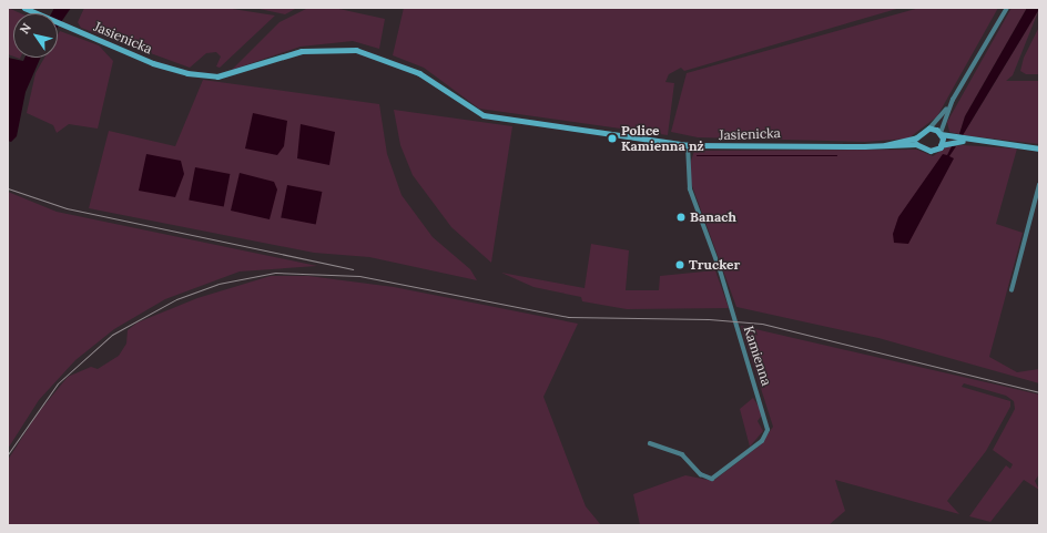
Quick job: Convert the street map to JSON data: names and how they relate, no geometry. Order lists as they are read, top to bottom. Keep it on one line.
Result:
{"streets":{"main road":["Jasienicka"],"street":["Kamienna"]},"crossings":[["Jasienicka","Kamienna"]],"places":["Police Kamienna nż","Banach","Trucker"],"north":"top left"}
